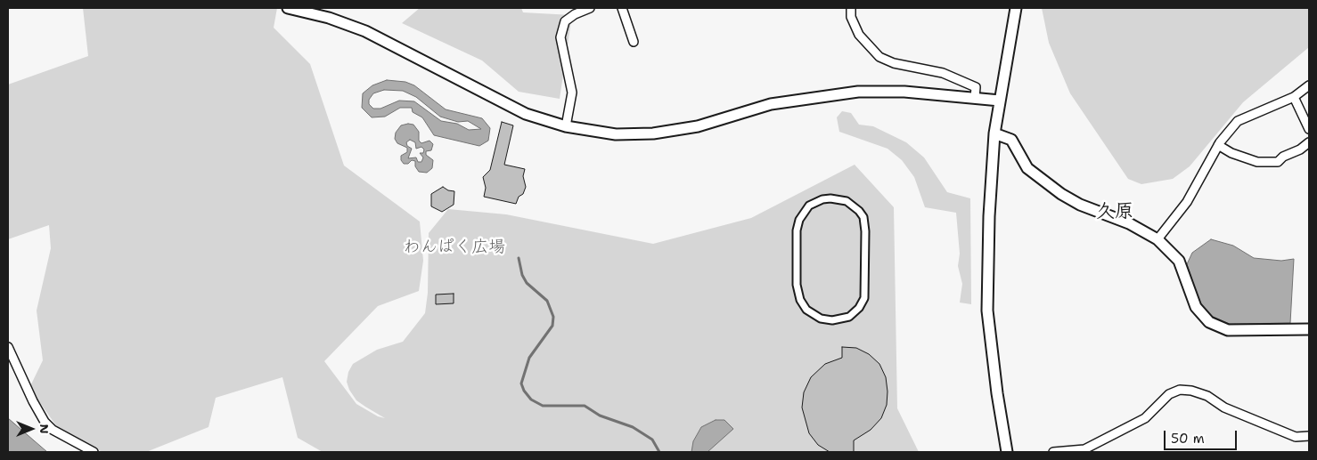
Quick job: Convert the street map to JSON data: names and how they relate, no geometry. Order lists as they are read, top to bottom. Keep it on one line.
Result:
{"districts":["久原"],"parks":["わんぱく広場"],"scale_bar":"50 m","north":"right"}
